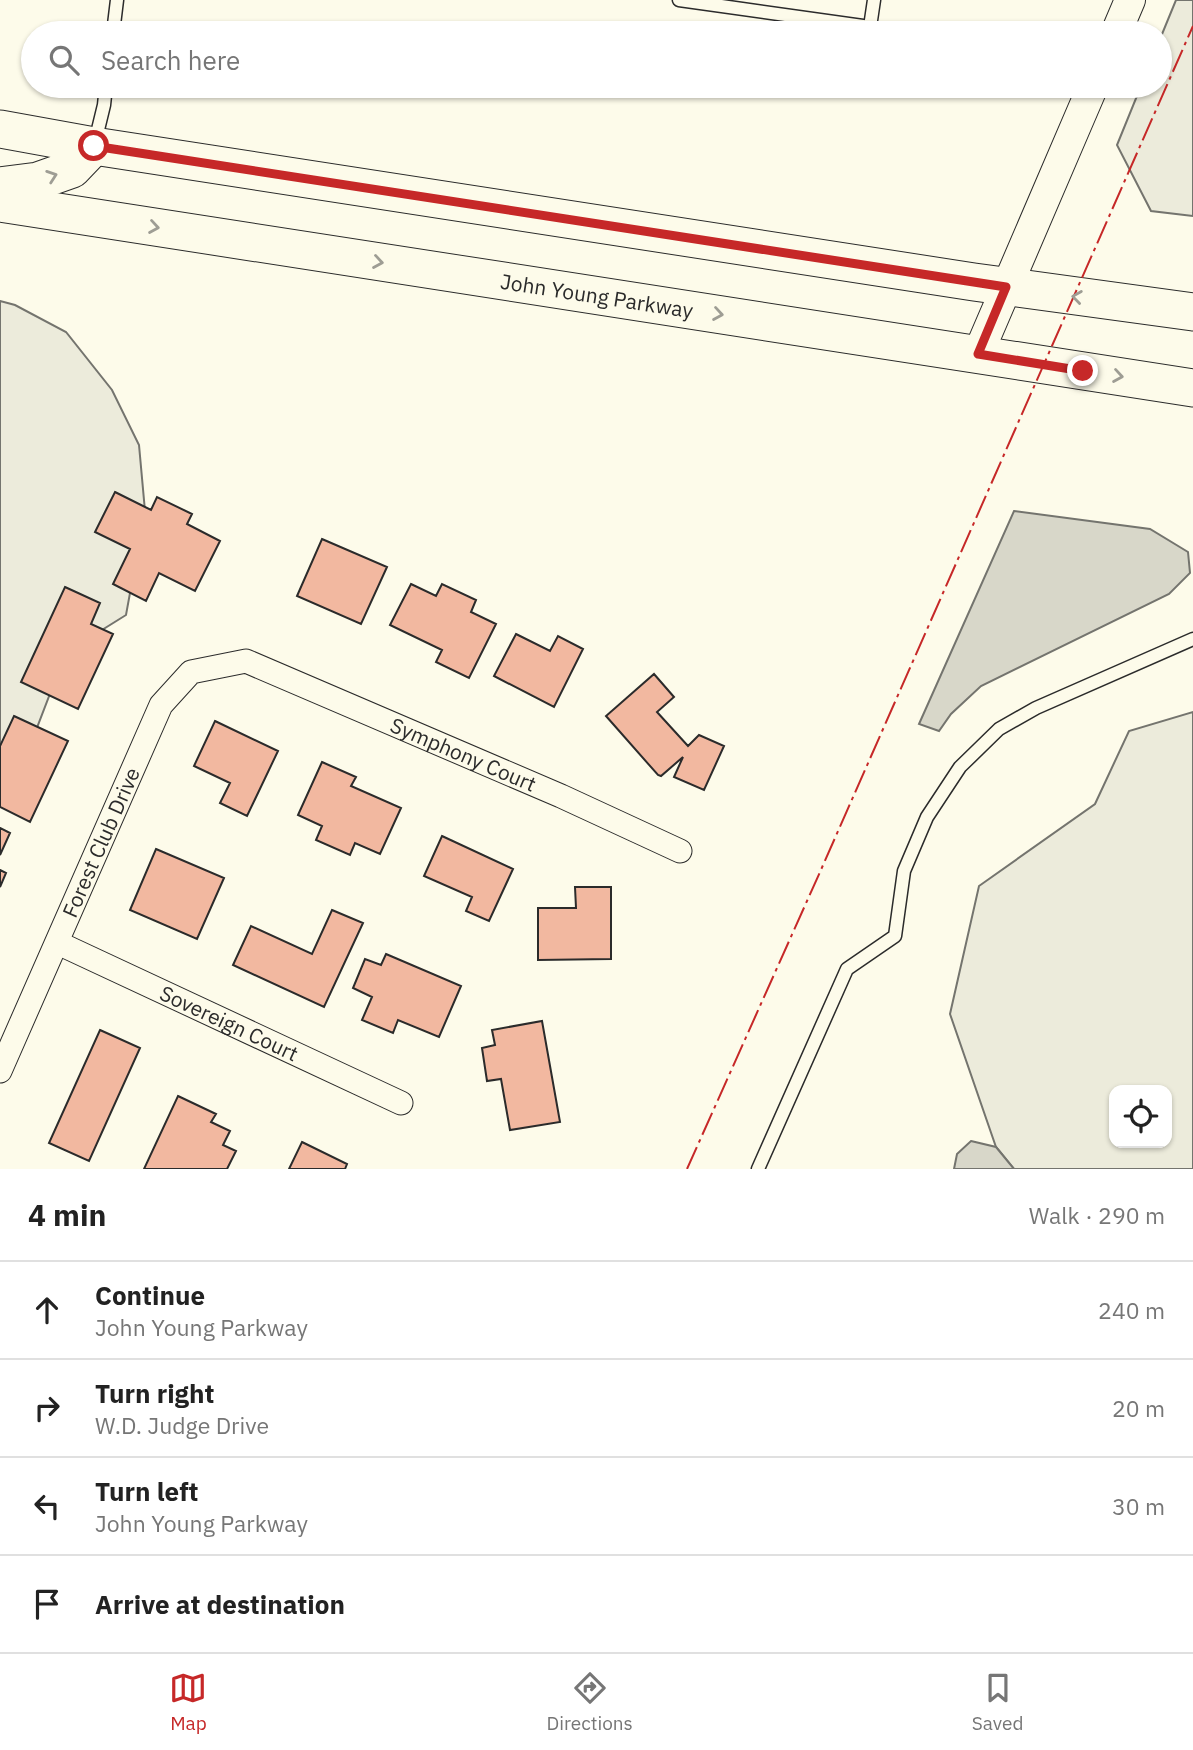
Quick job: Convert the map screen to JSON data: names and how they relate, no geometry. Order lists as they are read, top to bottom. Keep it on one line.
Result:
{"streets":{"main road":["John Young Parkway"],"street":["Symphony Court","Forest Club Drive","Sovereign Court"]},"crossings":[["Symphony Court","Forest Club Drive"],["Forest Club Drive","Sovereign Court"]],"page":{"search":"Search here","heading":["4 min","Walk · 290 m"],"list":[["Continue","John Young Parkway","240 m"],["Turn right","W.D. Judge Drive","20 m"],["Turn left","John Young Parkway","30 m"],"Arrive at destination"],"nav":["Map","Directions","Saved"]}}
